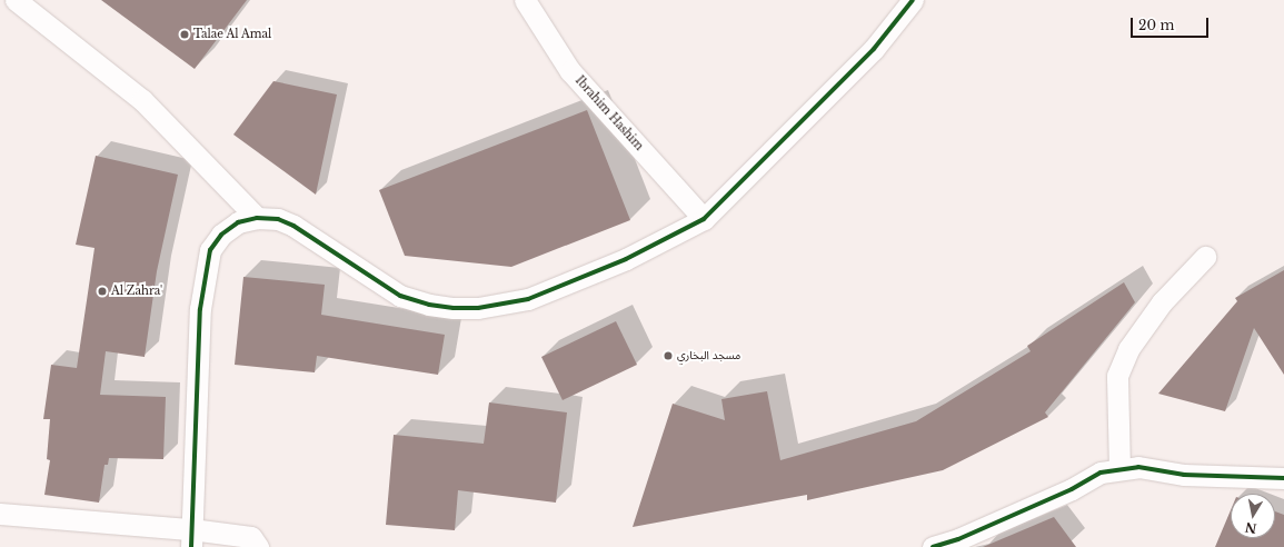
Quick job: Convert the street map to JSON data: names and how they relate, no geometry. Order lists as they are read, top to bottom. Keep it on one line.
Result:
{"streets":{"street":["Ibrahim Hashim"]},"places":["Talae Al Amal","Al Zahra'","مسجد البخاري"],"scale_bar":"20 m","north":"bottom"}
